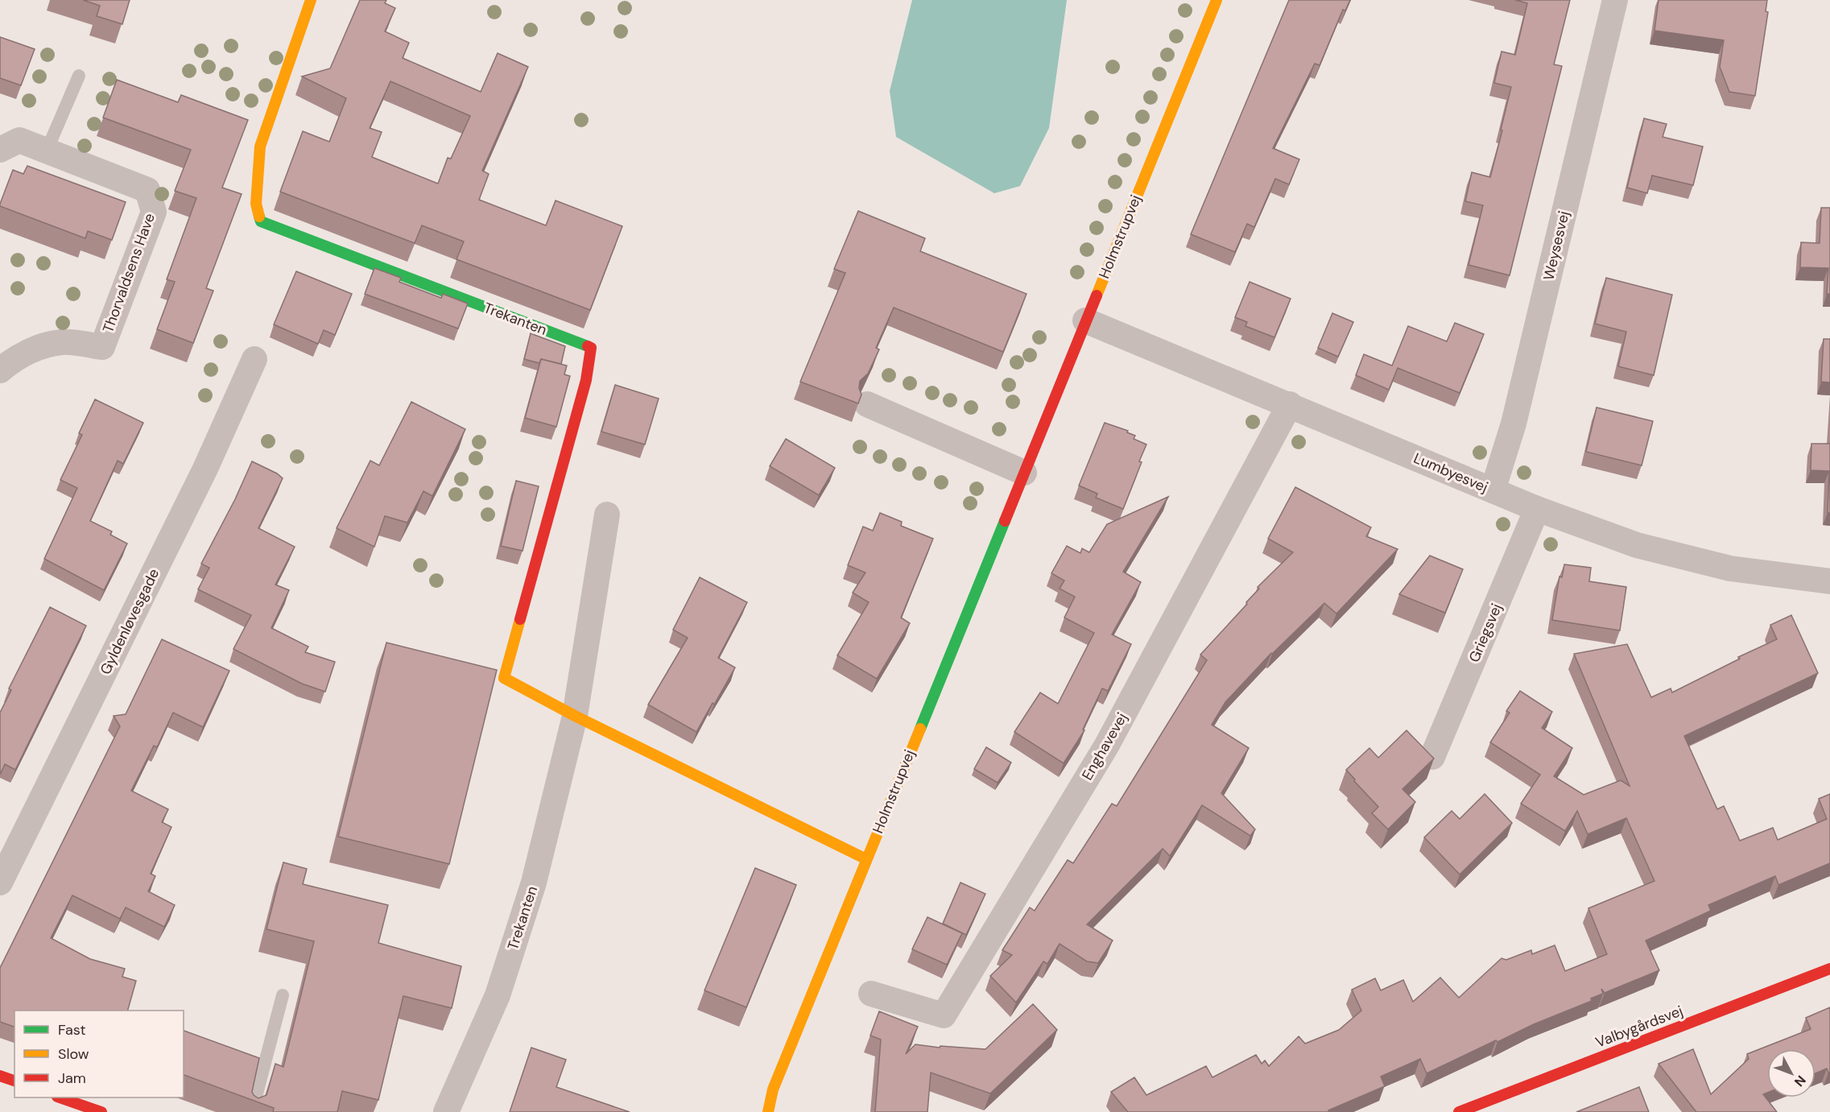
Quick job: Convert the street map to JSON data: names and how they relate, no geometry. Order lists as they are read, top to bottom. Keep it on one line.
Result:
{"streets":{"street":["Holmstrupvej","Weysesvej","Thorvaldsens Have","Trekanten","Lumbyesvej","Gyldenløvesgade","Griegsvej","Enghavevej","Valbygårdsvej"]},"crossings":[["Holmstrupvej","Trekanten"],["Holmstrupvej","Lumbyesvej"],["Weysesvej","Lumbyesvej"],["Lumbyesvej","Griegsvej"],["Lumbyesvej","Enghavevej"]],"legend":["Fast","Slow","Jam"],"north":"bottom right"}
